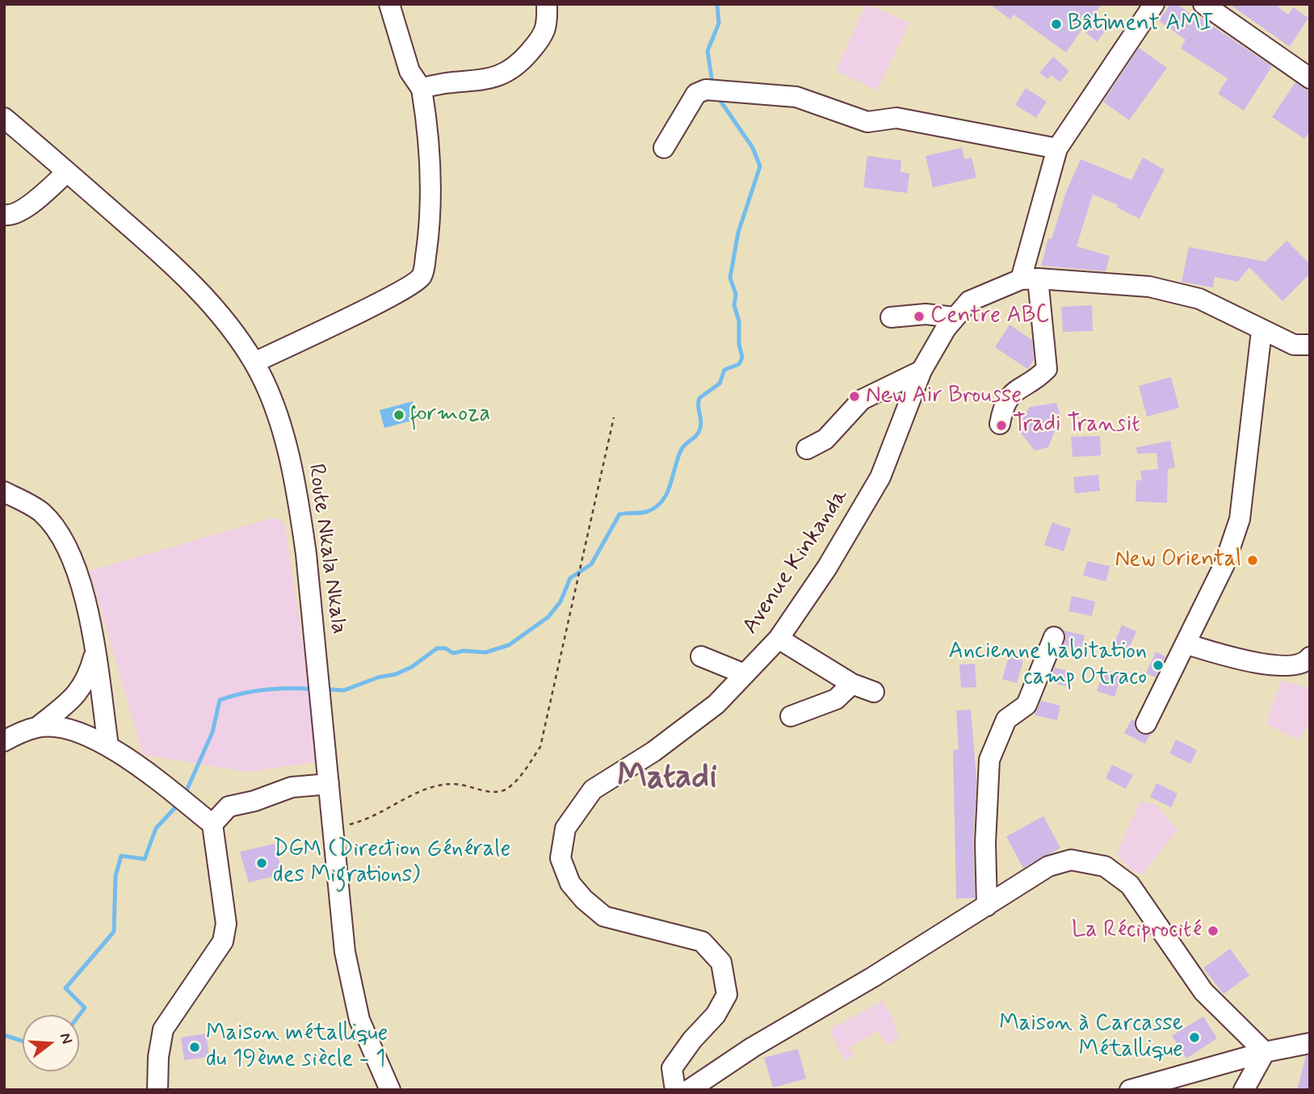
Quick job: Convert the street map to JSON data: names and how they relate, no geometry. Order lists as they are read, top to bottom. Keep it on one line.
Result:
{"streets":{"street":["Route Nkala Nkala","Avenue Kinkanda"]},"districts":["Matadi"],"places":["Bâtiment AMI","Centre ABC","New Air Brousse","formoza","Tradi Transit","New Oriental","Ancienne habitation camp Otraco","DGM (Direction Générale des Migrations)","La Réciprocité","Maison à Carcasse Métallique","Maison métallique du 19ème siècle - 1"],"north":"right"}
